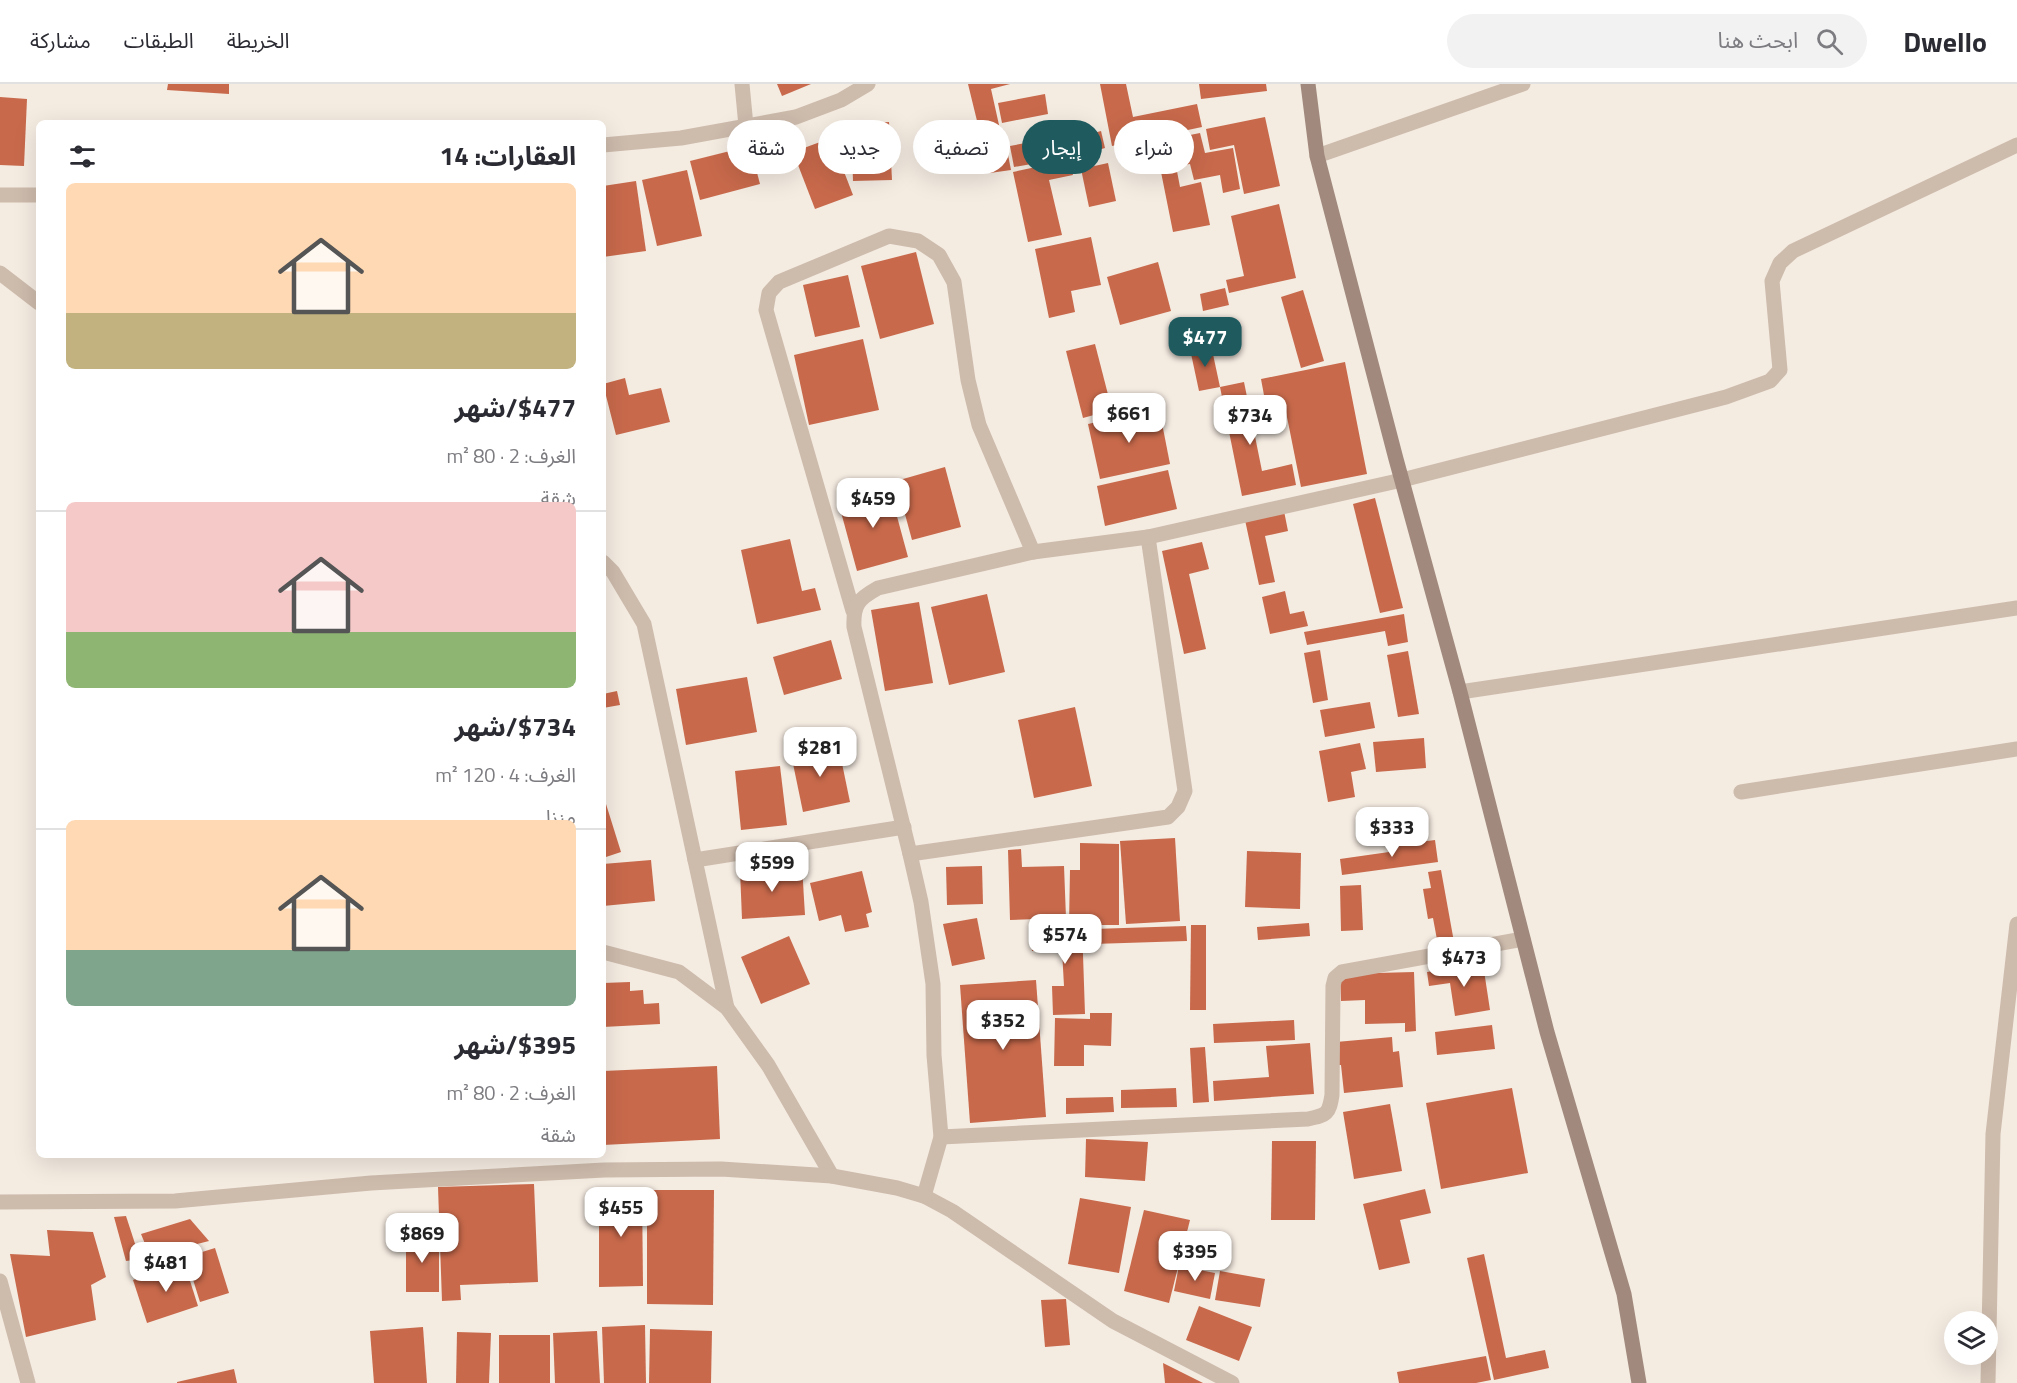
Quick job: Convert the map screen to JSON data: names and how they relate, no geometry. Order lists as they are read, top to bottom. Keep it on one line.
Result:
{"page":{"header":"Dwello","search":"ابحث هنا","nav":["الخريطة","الطبقات","مشاركة"],"chip":["شراء","إيجار","تصفية","جديد","شقة"],"heading":"العقارات: 14","list":[{"name":"$477/شهر","note":"الغرف: 2 · 80 m² · شقة"},{"name":"$734/شهر","note":"الغرف: 4 · 120 m² · منزل"},{"name":"$395/شهر","note":"الغرف: 2 · 80 m² · شقة"}],"price":["$477","$661","$734","$459","$281","$333","$599","$574","$473","$352","$455","$869","$395","$481"]}}
